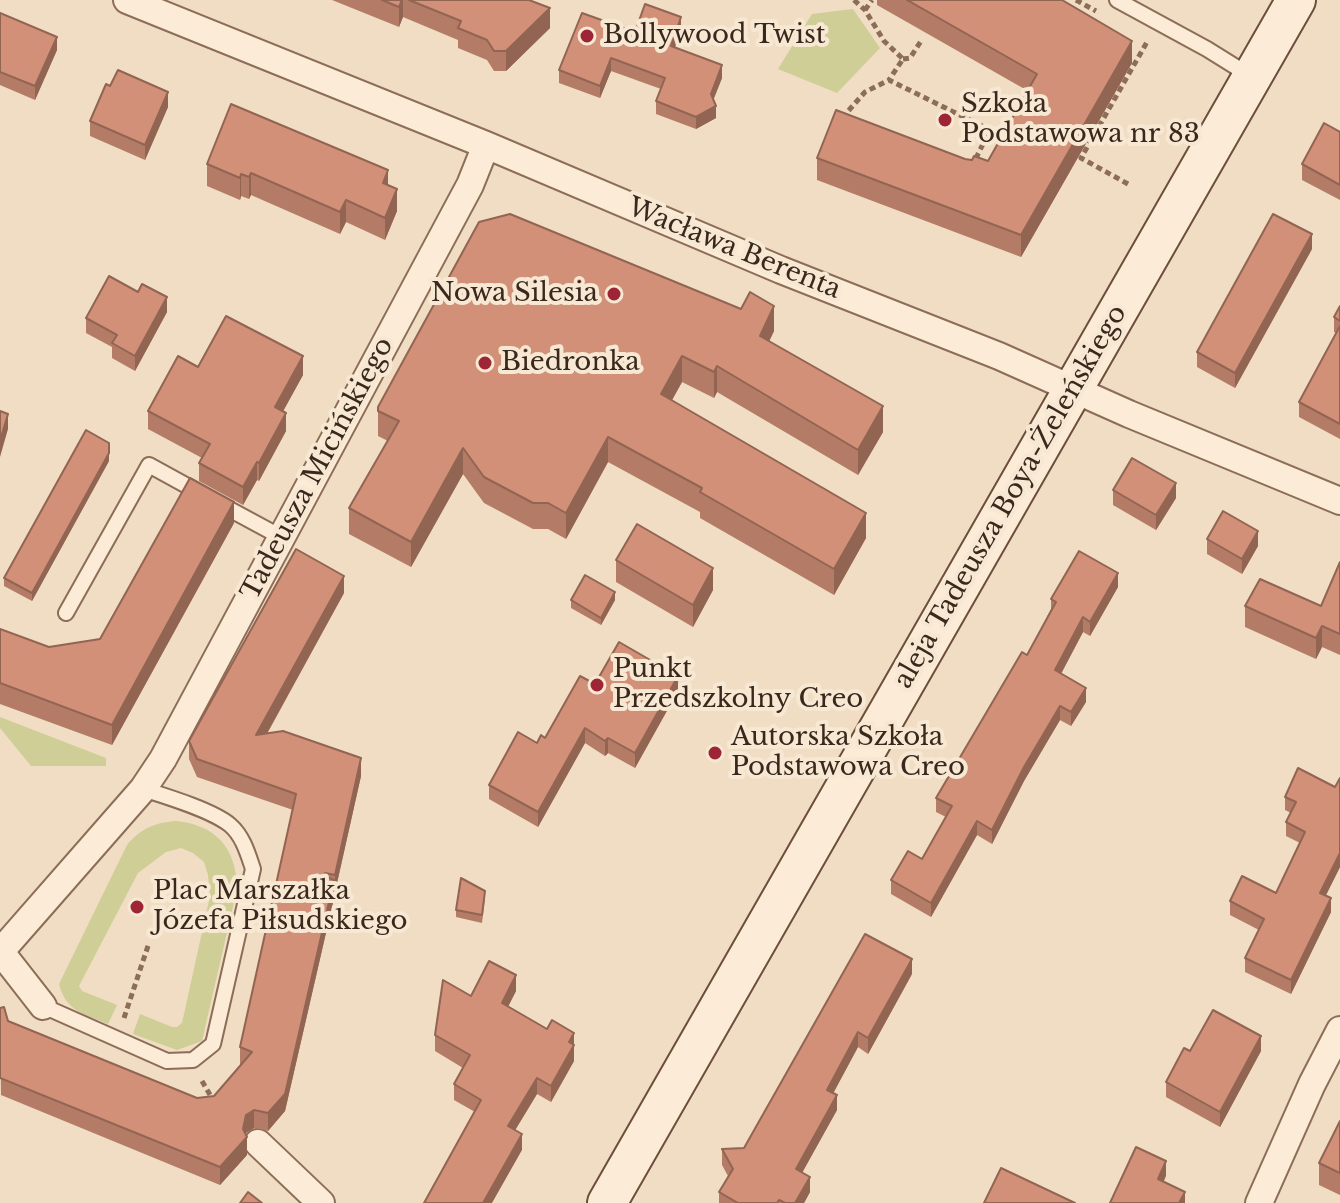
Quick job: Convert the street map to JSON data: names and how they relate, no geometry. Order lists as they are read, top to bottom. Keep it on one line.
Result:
{"streets":{"street":["Wacława Berenta","Tadeusza Micińskiego","aleja Tadeusza Boya-Żeleńskiego"]},"crossings":[["Wacława Berenta","Tadeusza Micińskiego"],["Wacława Berenta","aleja Tadeusza Boya-Żeleńskiego"]],"places":["Bollywood Twist","Szkoła Podstawowa nr 83","Nowa Silesia","Biedronka","Punkt Przedszkolny Creo","Autorska Szkoła Podstawowa Creo","Plac Marszałka Józefa Piłsudskiego"]}
